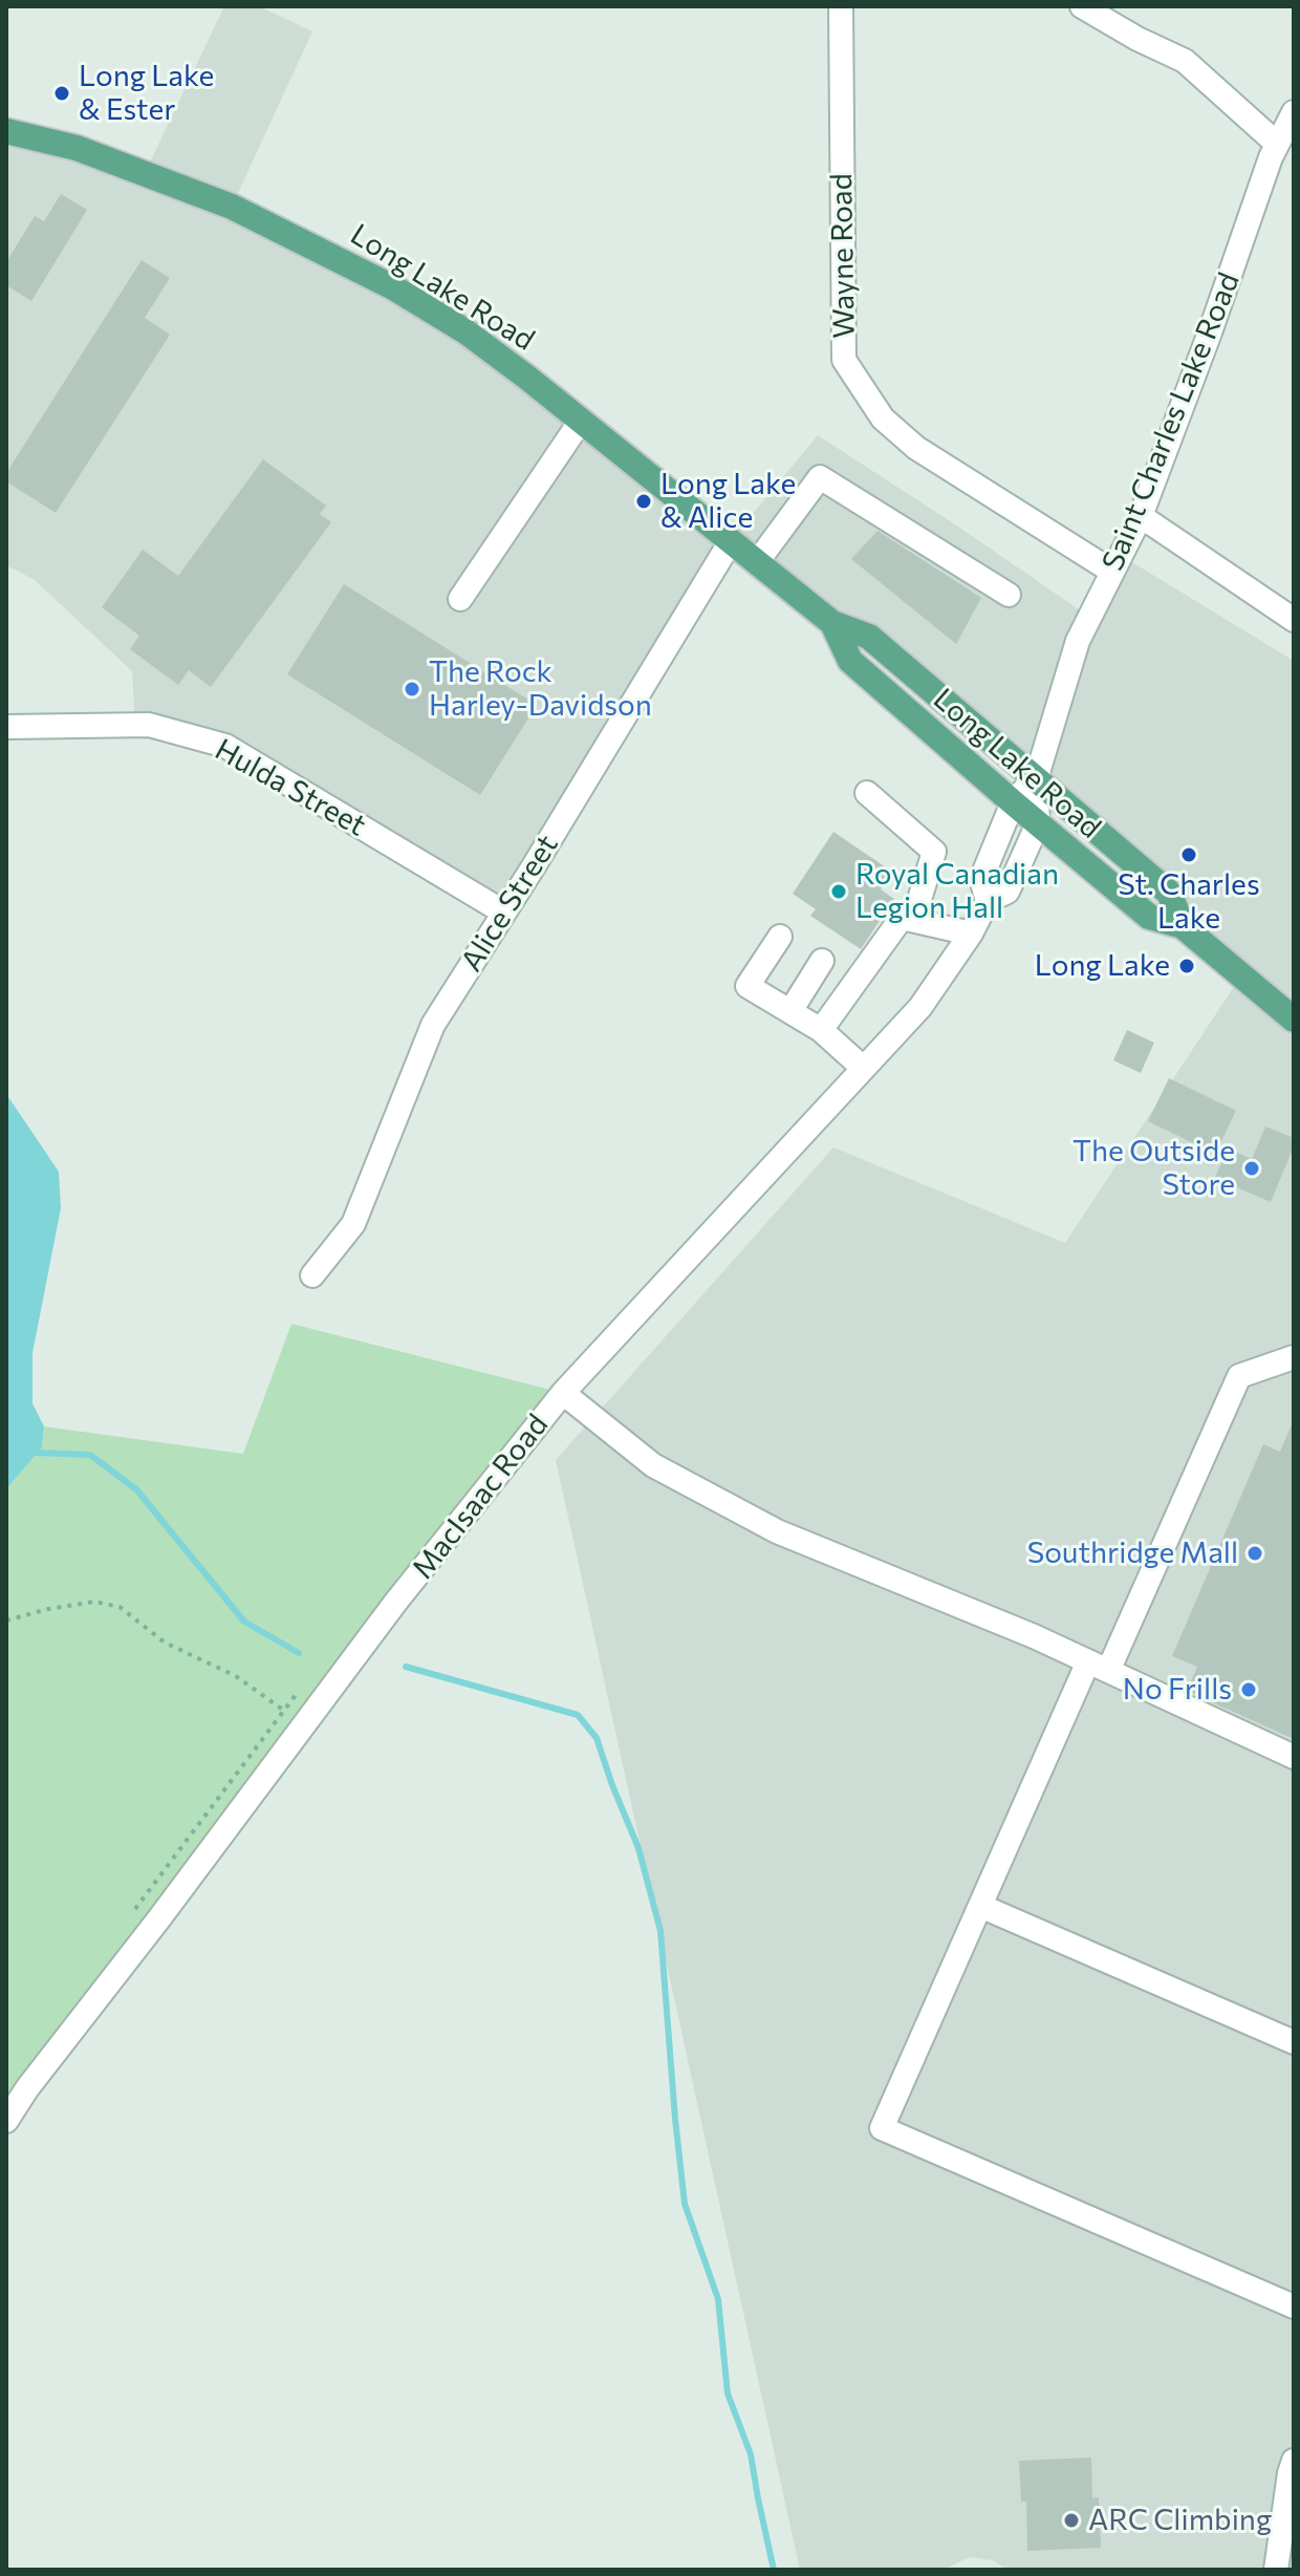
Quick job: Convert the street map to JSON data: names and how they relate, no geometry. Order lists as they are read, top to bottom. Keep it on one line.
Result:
{"streets":{"main road":["Long Lake Road"],"street":["Wayne Road","Saint Charles Lake Road","Hulda Street","Alice Street","MacIsaac Road"]},"crossings":[["Wayne Road","Saint Charles Lake Road"],["Long Lake Road","Saint Charles Lake Road"],["Long Lake Road","Alice Street"],["Long Lake Road","MacIsaac Road"],["Saint Charles Lake Road","MacIsaac Road"],["Hulda Street","Alice Street"]],"places":["Long Lake & Ester","Long Lake & Alice","The Rock Harley-Davidson","St. Charles Lake","Royal Canadian Legion Hall","Long Lake","The Outside Store","Southridge Mall","No Frills","ARC Climbing"]}
